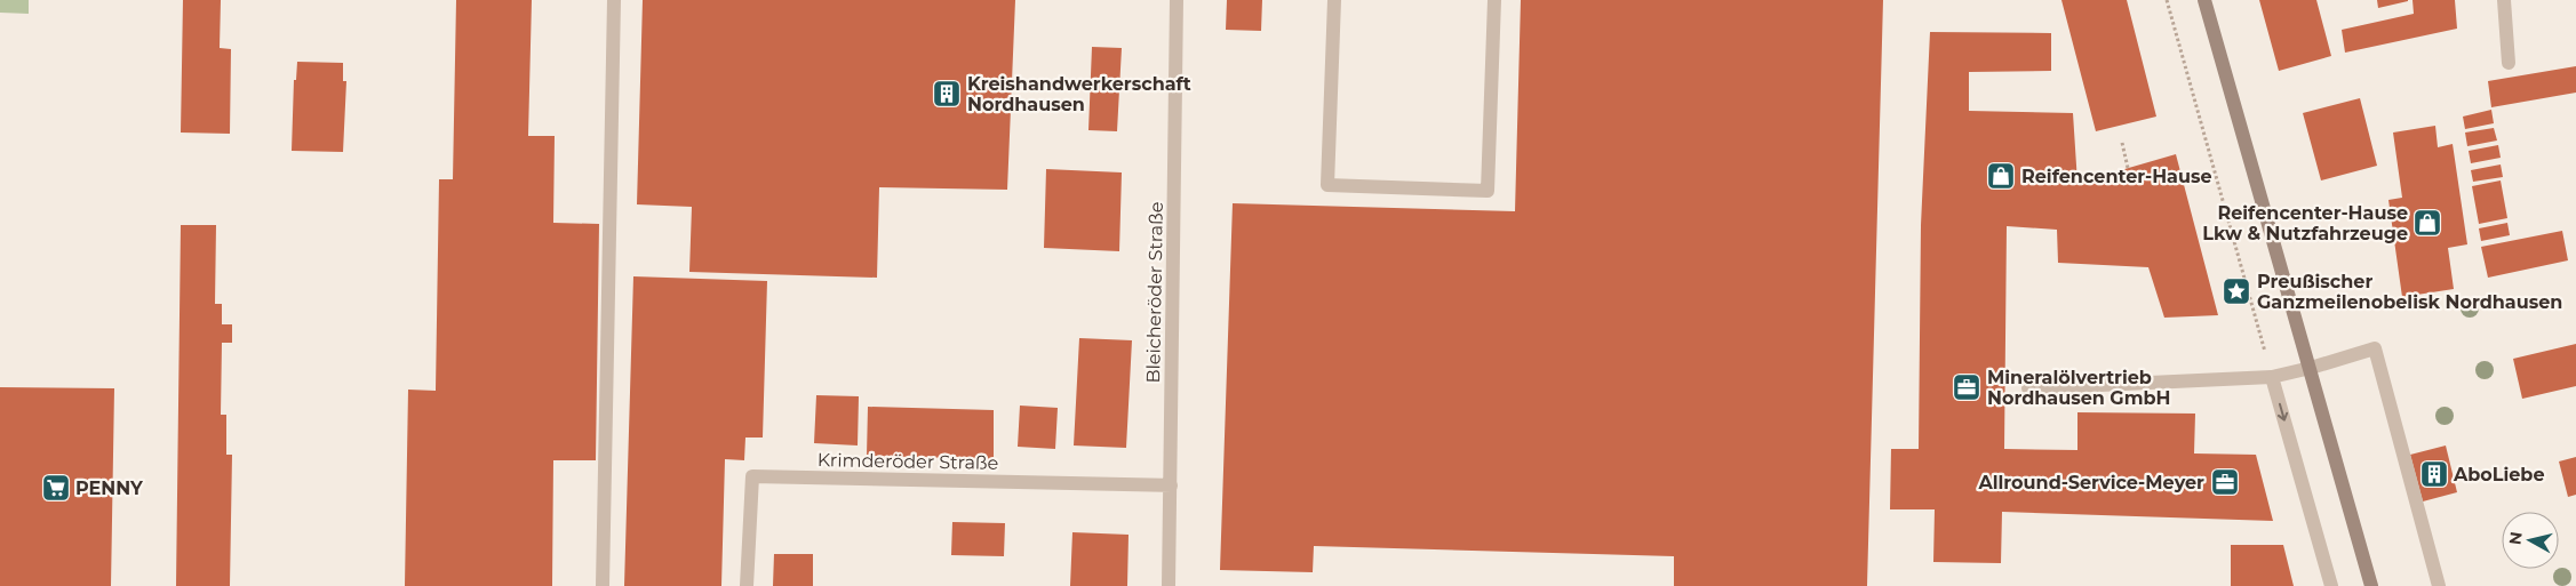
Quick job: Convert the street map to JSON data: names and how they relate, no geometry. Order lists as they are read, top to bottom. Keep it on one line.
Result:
{"streets":{"street":["Bleicheröder Straße","Krimderöder Straße"]},"crossings":[["Bleicheröder Straße","Krimderöder Straße"]],"places":{"building":["Kreishandwerkerschaft Nordhausen","AboLiebe"],"shop":["Reifencenter-Hause","Reifencenter-Hause Lkw & Nutzfahrzeuge"],"place":["Preußischer Ganzmeilenobelisk Nordhausen"],"office":["Mineralölvertrieb Nordhausen GmbH","Allround-Service-Meyer"],"supermarket":["PENNY"]},"north":"left"}
